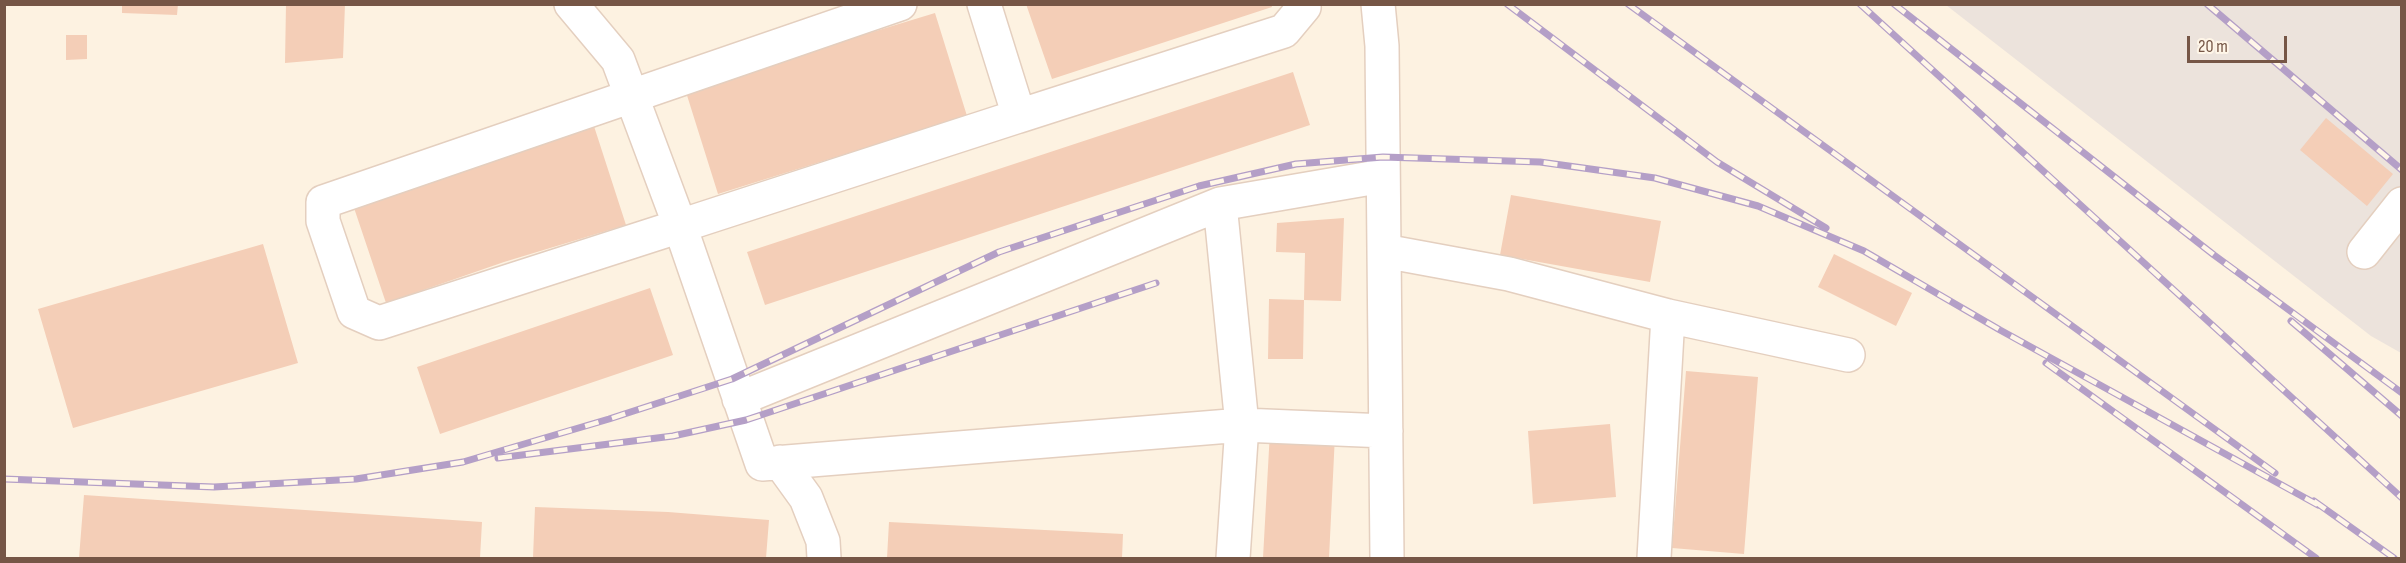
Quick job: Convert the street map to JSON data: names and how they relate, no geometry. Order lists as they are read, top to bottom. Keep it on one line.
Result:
{"scale_bar":"20 m"}
